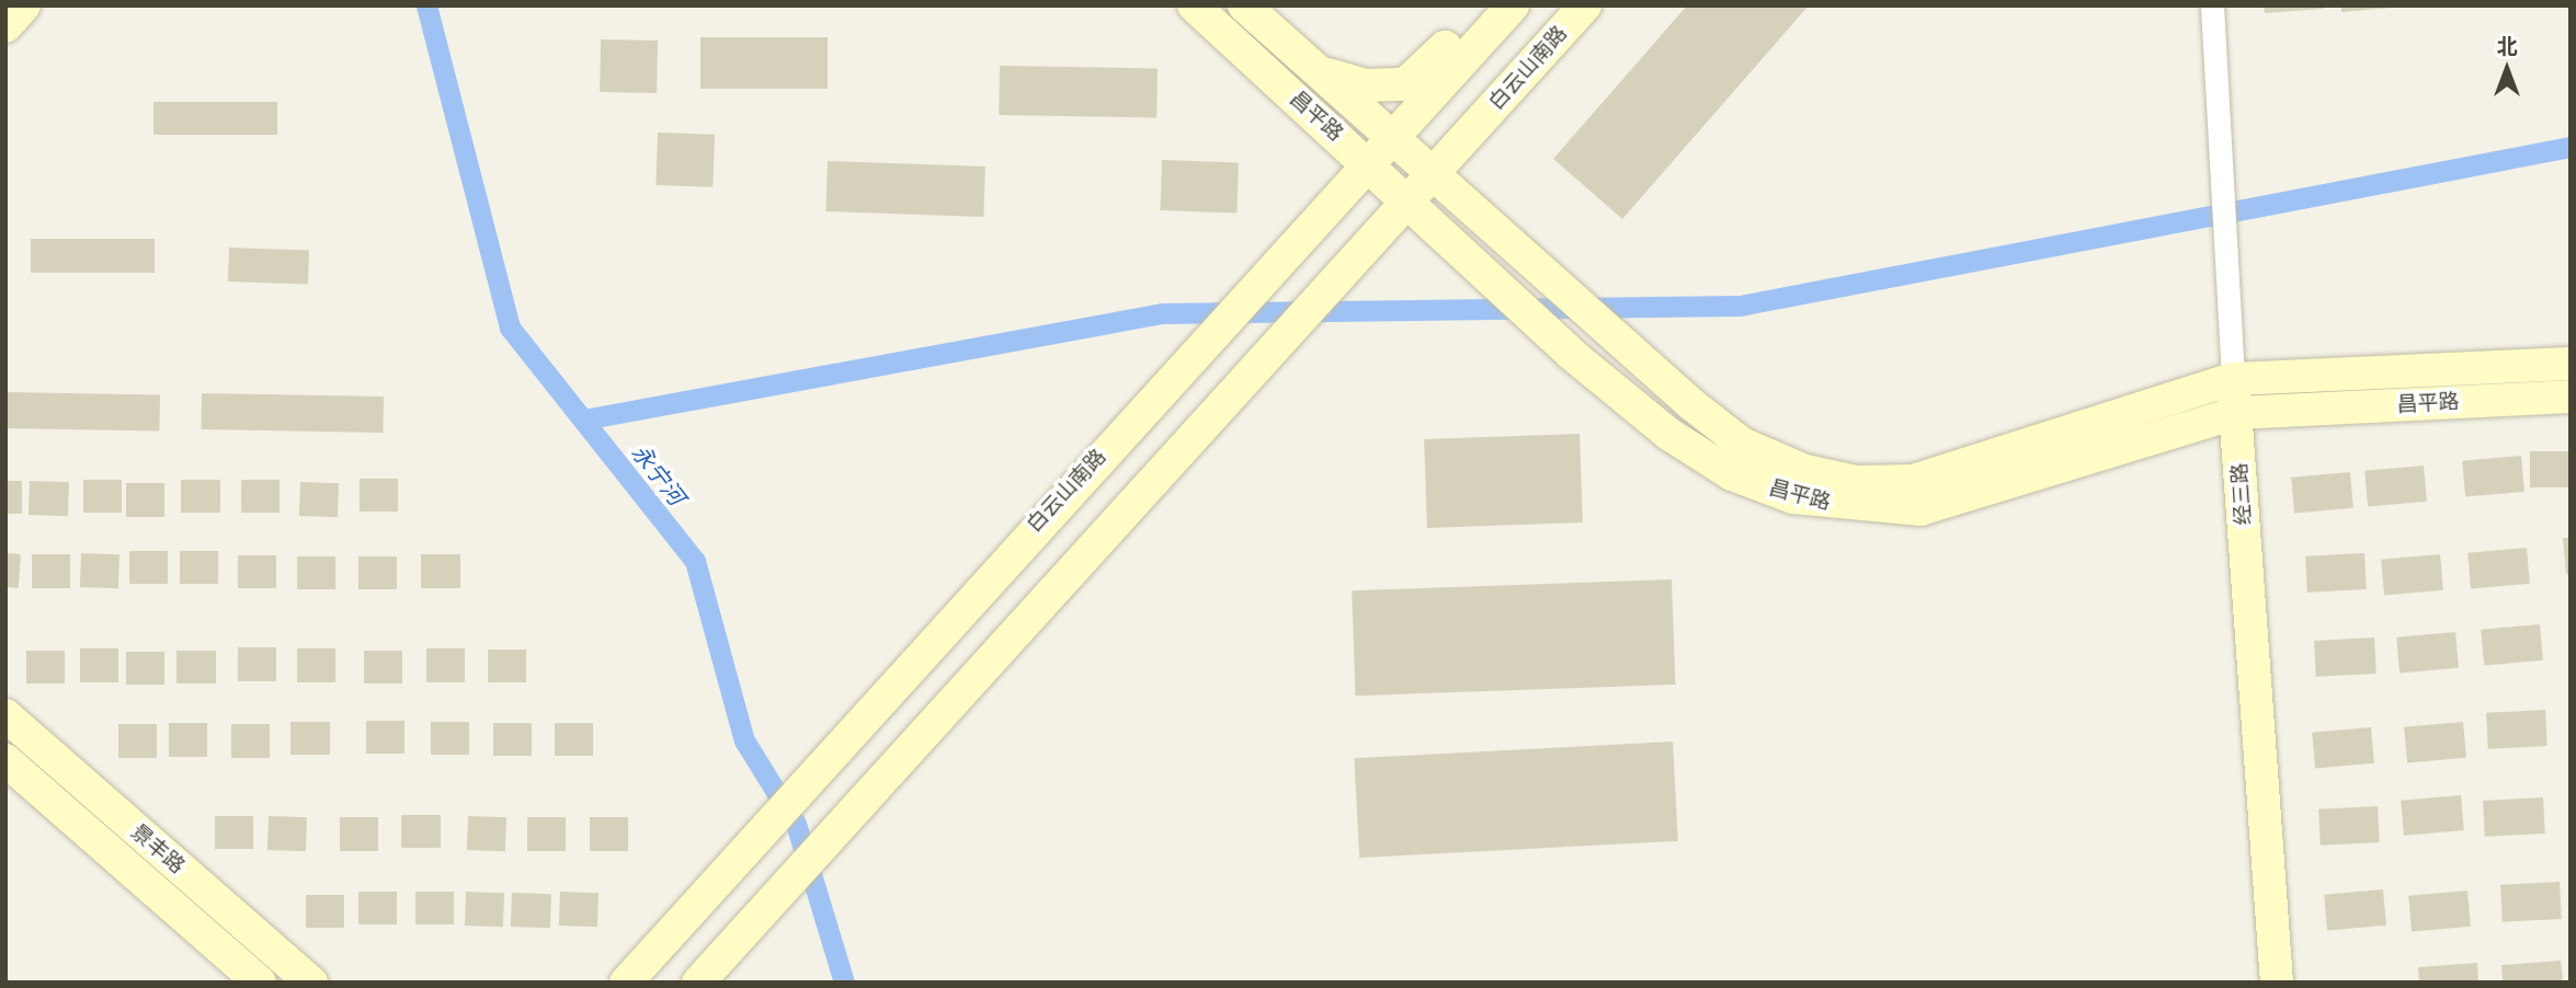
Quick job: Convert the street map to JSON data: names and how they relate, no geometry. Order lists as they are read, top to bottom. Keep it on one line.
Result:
{"streets":{"main road":["白云山南路","昌平路","经三路","景丰路"]},"crossings":[["白云山南路","昌平路"],["昌平路","经三路"]],"water":["永宁河"],"north":"top"}
